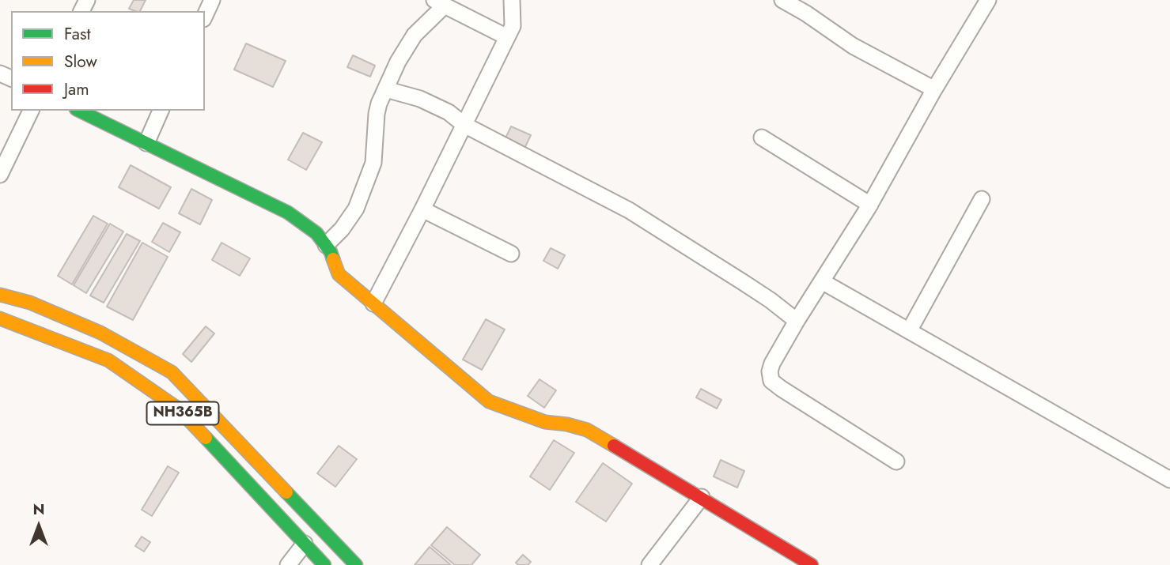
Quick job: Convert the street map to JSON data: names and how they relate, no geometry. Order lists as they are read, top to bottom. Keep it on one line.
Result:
{"streets":{"main road":["NH365B"]},"legend":["Fast","Slow","Jam"],"north":"top"}
